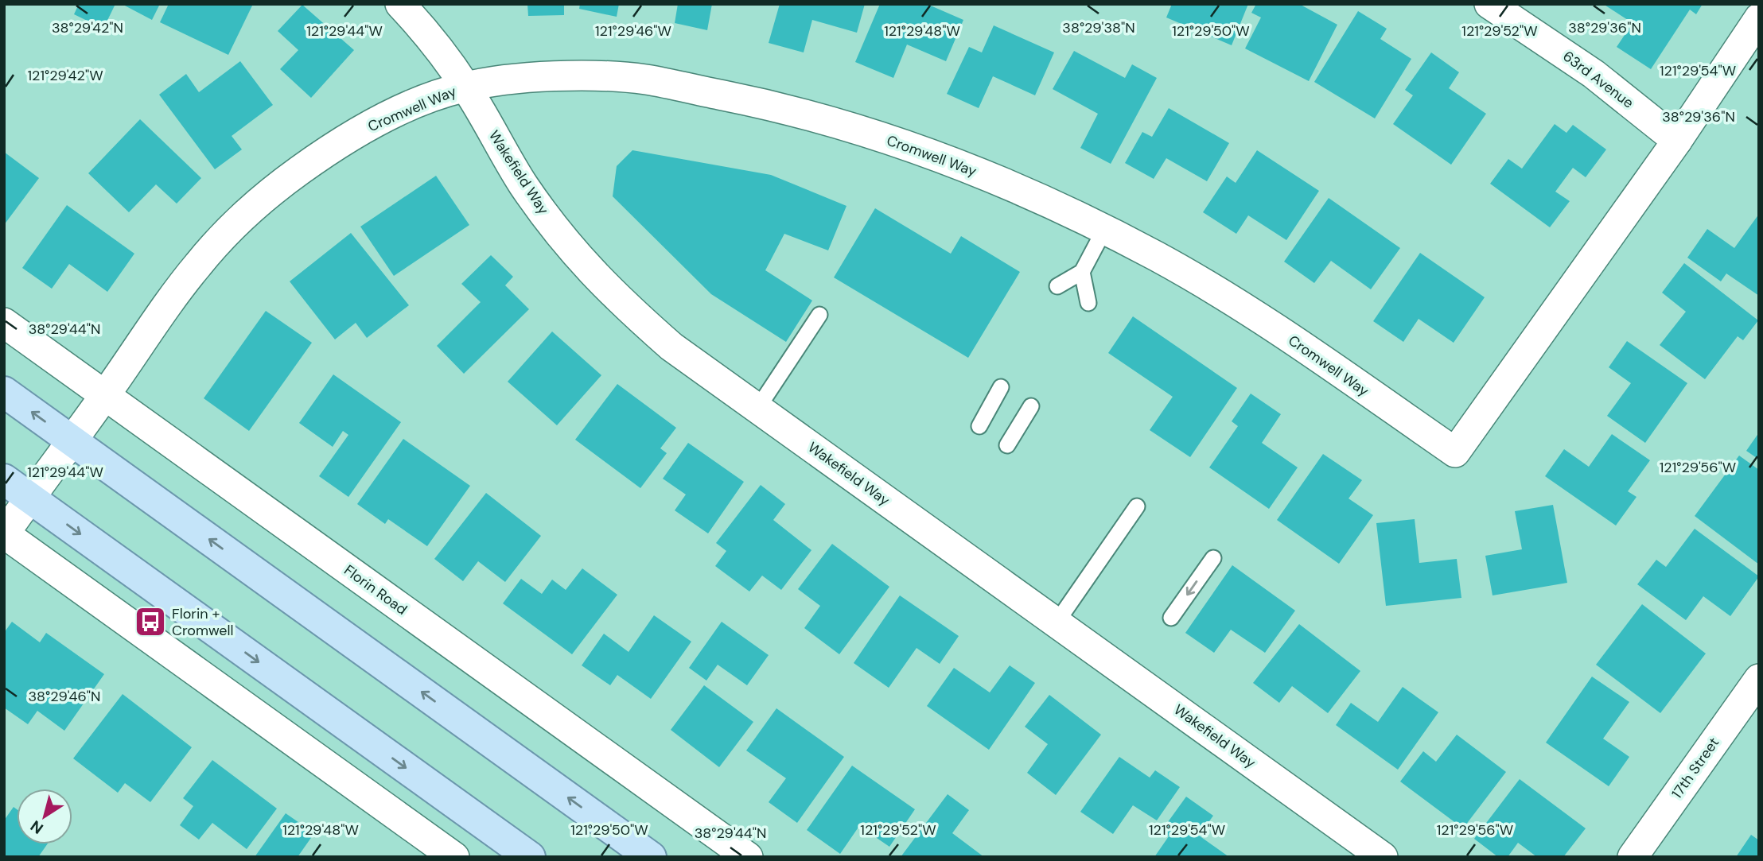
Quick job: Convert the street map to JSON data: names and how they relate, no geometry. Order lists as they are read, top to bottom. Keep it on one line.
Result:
{"streets":{"street":["63rd Avenue","Cromwell Way","Wakefield Way","Florin Road","17th Street"]},"crossings":[["63rd Avenue","Cromwell Way"],["Cromwell Way","Wakefield Way"],["Cromwell Way","Florin Road"]],"places":{"bus stop":["Florin + Cromwell"]},"north":"bottom left","coordinates":["38°29'36\"N","38°29'42\"N","38°29'38\"N","121°29'44\"W","121°29'50\"W","121°29'46\"W","121°29'48\"W","121°29'52\"W","121°29'54\"W","121°29'42\"W","38°29'44\"N","121°29'56\"W","38°29'46\"N"]}
